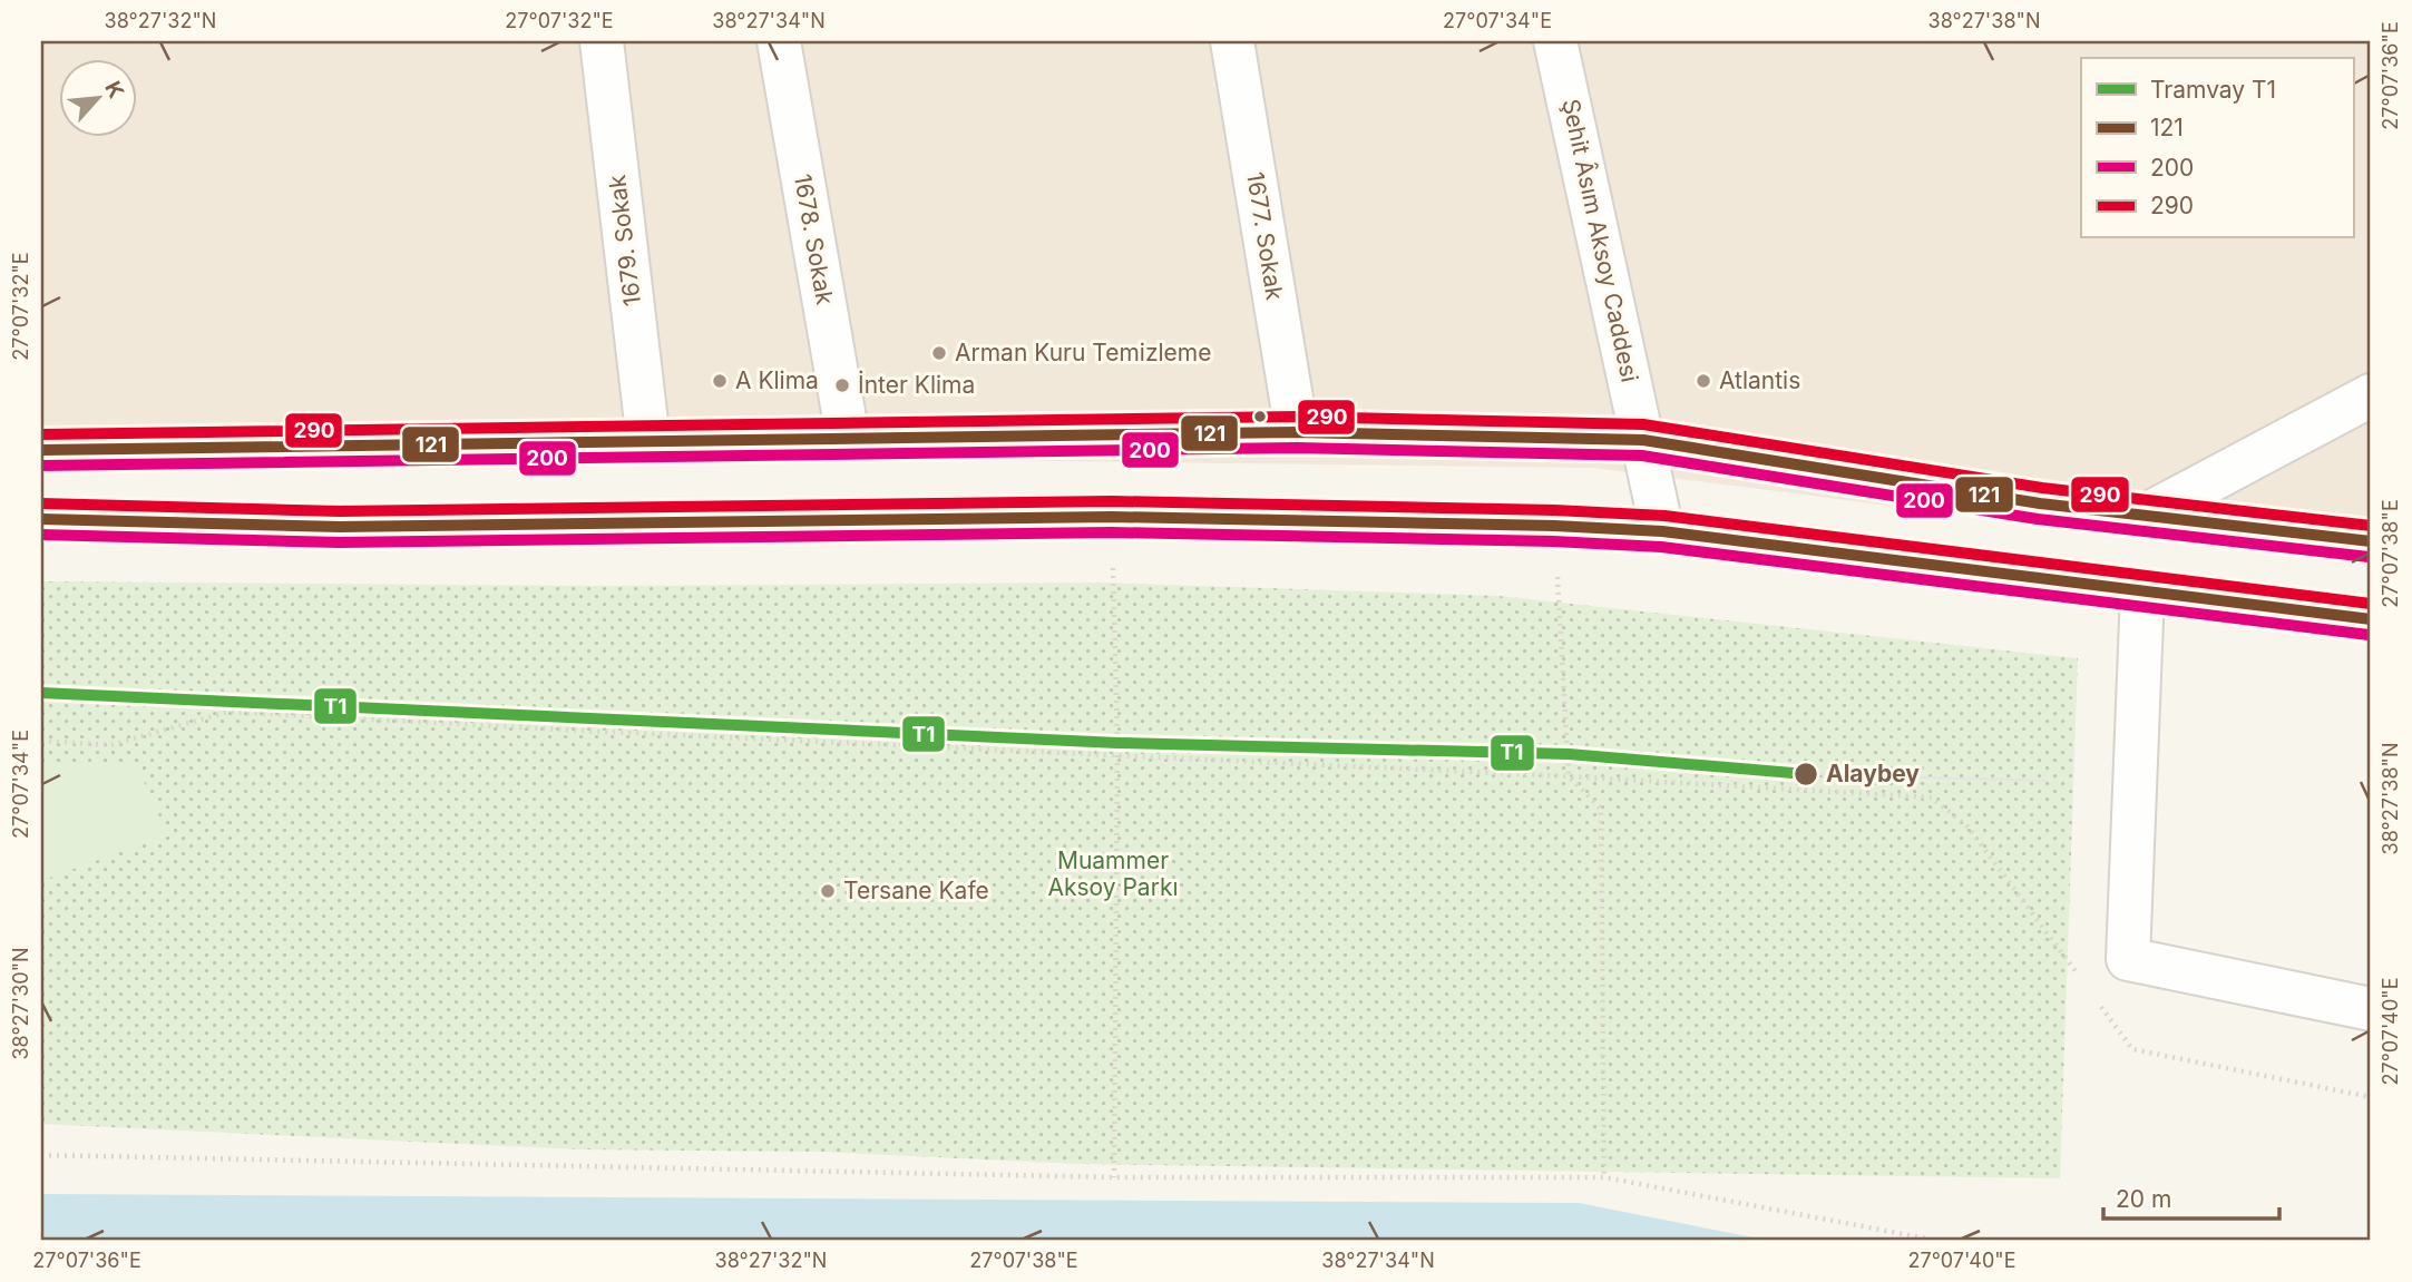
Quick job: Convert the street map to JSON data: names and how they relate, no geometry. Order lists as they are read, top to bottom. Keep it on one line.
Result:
{"streets":{"street":["1677. Sokak","1678. Sokak","1679. Sokak","Şehit Âsım Aksoy Caddesi"]},"parks":["Muammer Aksoy Parkı"],"places":["Arman Kuru Temizleme","A Klima","Atlantis","İnter Klima","Alaybey","Tersane Kafe"],"lines":["transit line 290","transit line 121","transit line 200","tram line T1"],"legend":["Tramvay T1","121","200","290"],"scale_bar":"20 m","north":"top right","coordinates":["38°27'32\"N","27°07'32\"E","38°27'34\"N","27°07'34\"E","38°27'38\"N","27°07'36\"E","27°07'38\"E","38°27'30\"N","27°07'40\"E"]}
